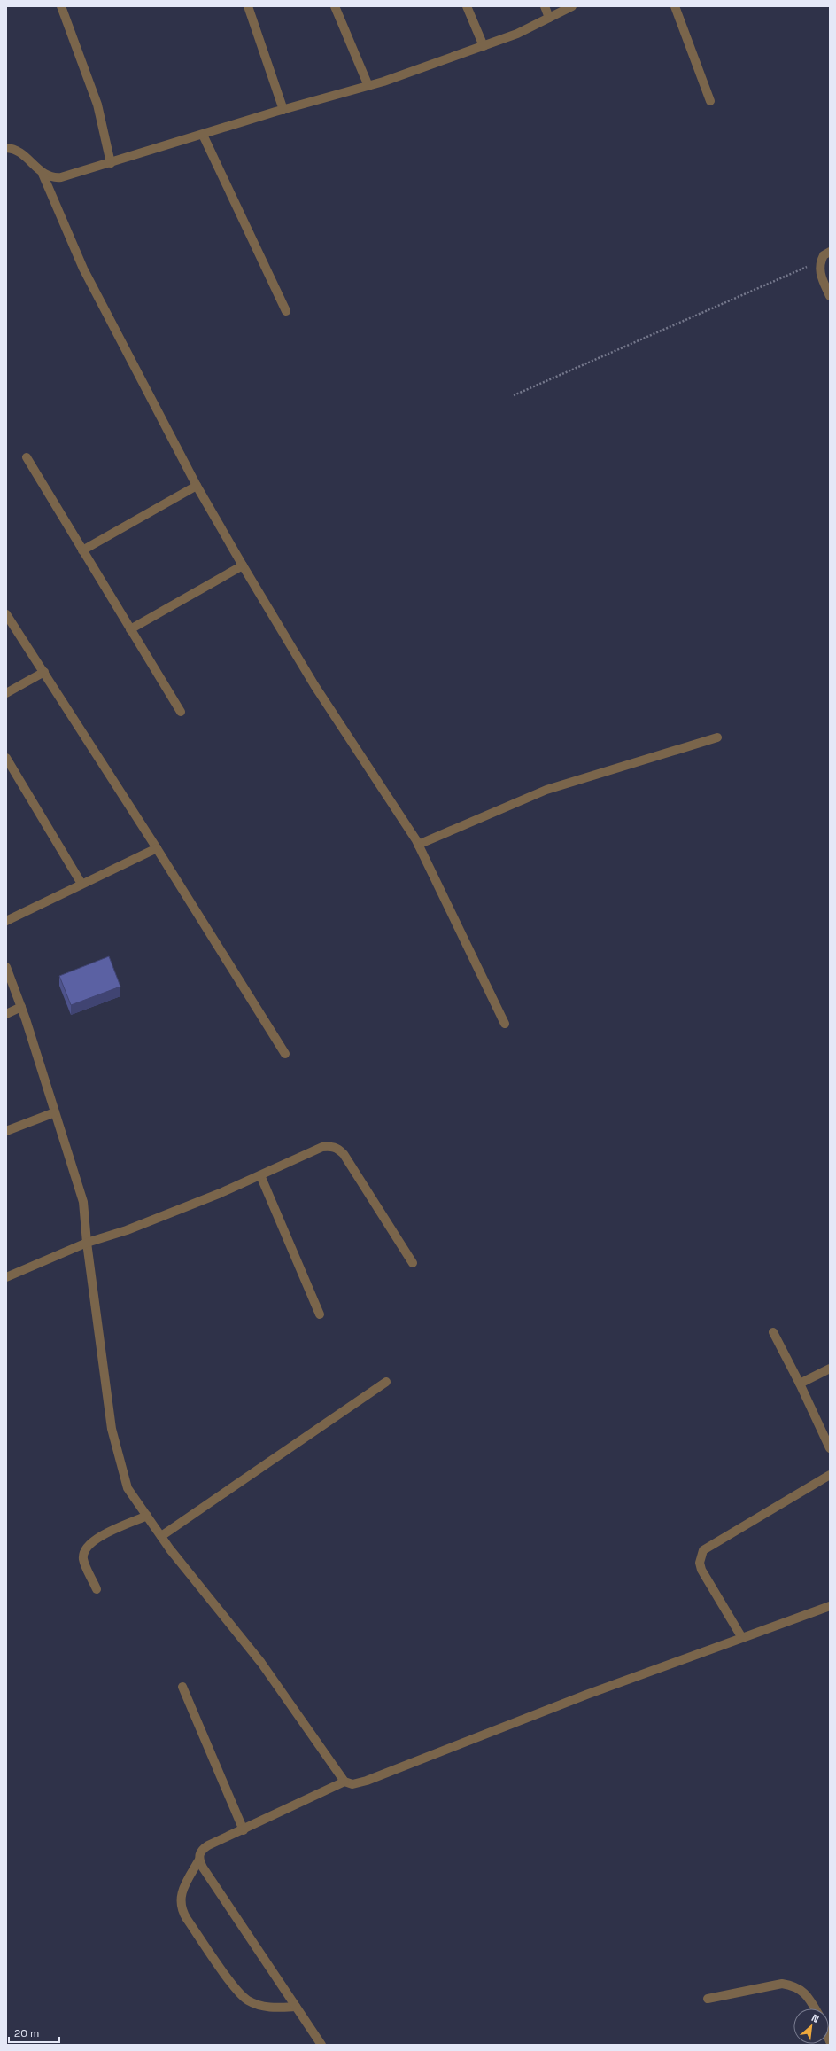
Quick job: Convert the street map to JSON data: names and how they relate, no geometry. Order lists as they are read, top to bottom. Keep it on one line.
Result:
{"scale_bar":"20 m","north":"top right"}
